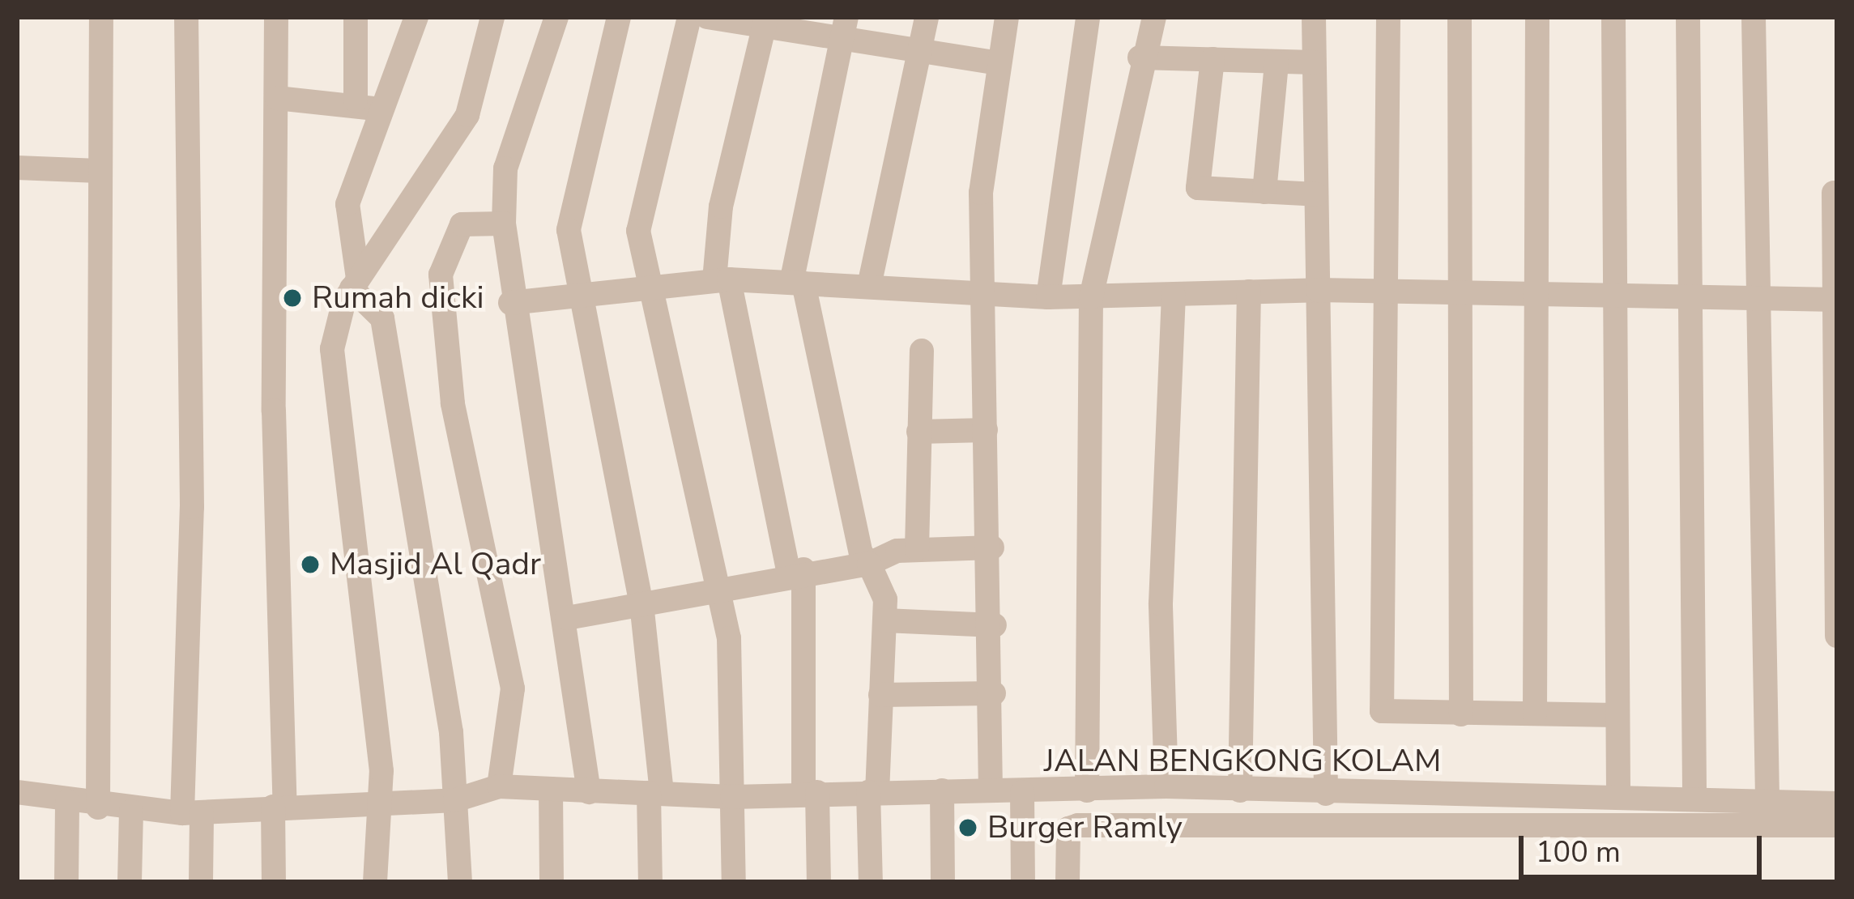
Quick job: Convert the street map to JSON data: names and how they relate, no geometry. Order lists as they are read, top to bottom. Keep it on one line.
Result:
{"streets":{"street":["JALAN BENGKONG KOLAM"]},"places":["Rumah dicki","Masjid Al Qadr","Burger Ramly"],"scale_bar":"100 m"}
